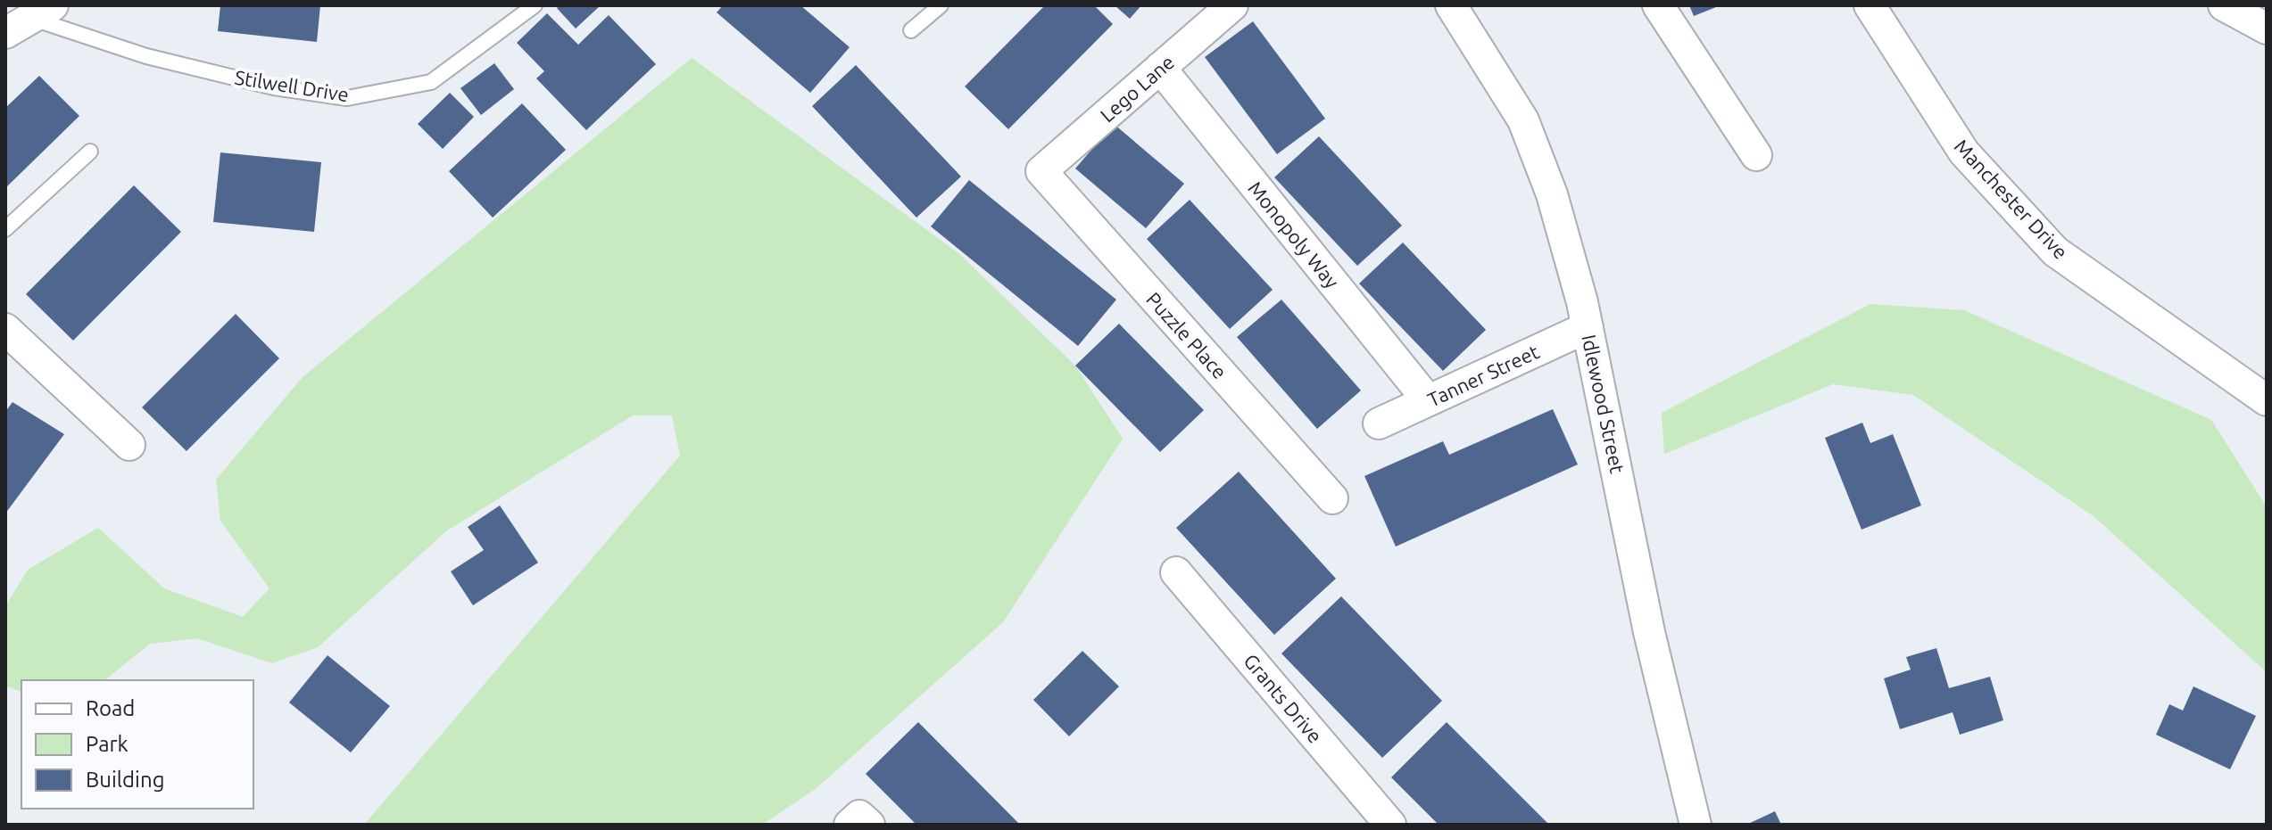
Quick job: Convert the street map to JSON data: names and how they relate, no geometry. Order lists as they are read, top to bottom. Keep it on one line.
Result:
{"streets":{"street":["Lego Lane","Manchester Drive","Monopoly Way","Puzzle Place","Tanner Street","Idlewood Street","Grants Drive"],"lane":["Stilwell Drive"]},"crossings":[["Lego Lane","Monopoly Way"],["Lego Lane","Puzzle Place"],["Monopoly Way","Tanner Street"],["Tanner Street","Idlewood Street"]],"legend":["Road","Park","Building"]}
